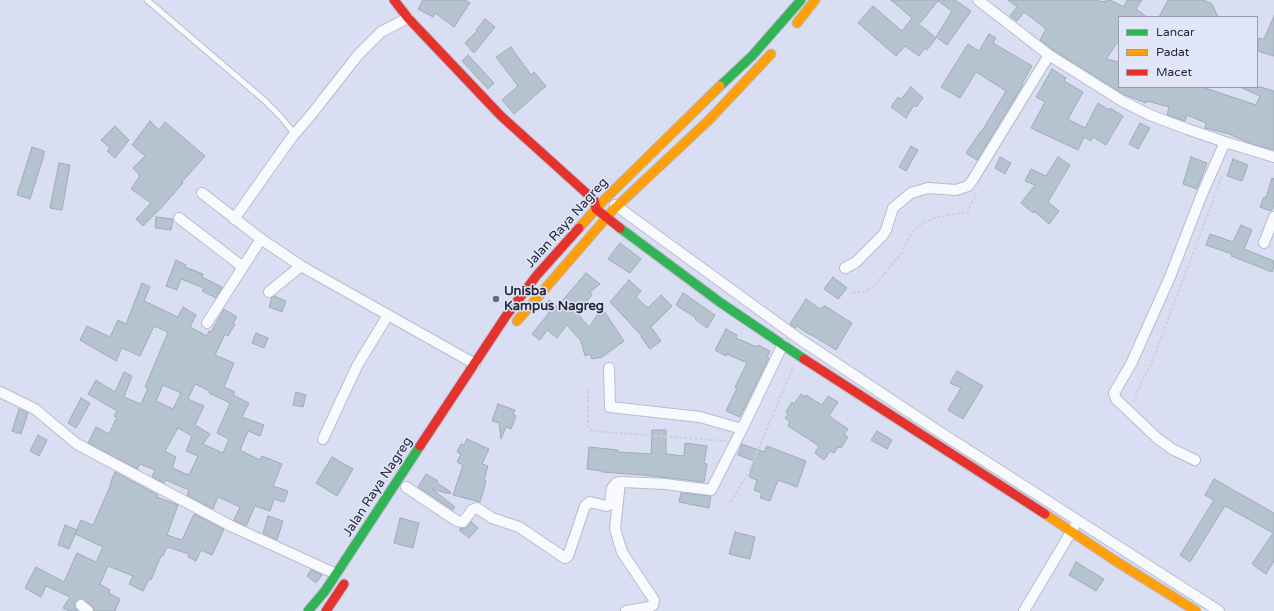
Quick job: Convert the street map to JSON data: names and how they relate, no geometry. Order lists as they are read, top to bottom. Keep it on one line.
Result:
{"streets":{"main road":["Jalan Raya Nagreg"]},"places":["Unisba Kampus Nagreg"],"legend":["Lancar","Padat","Macet"]}
